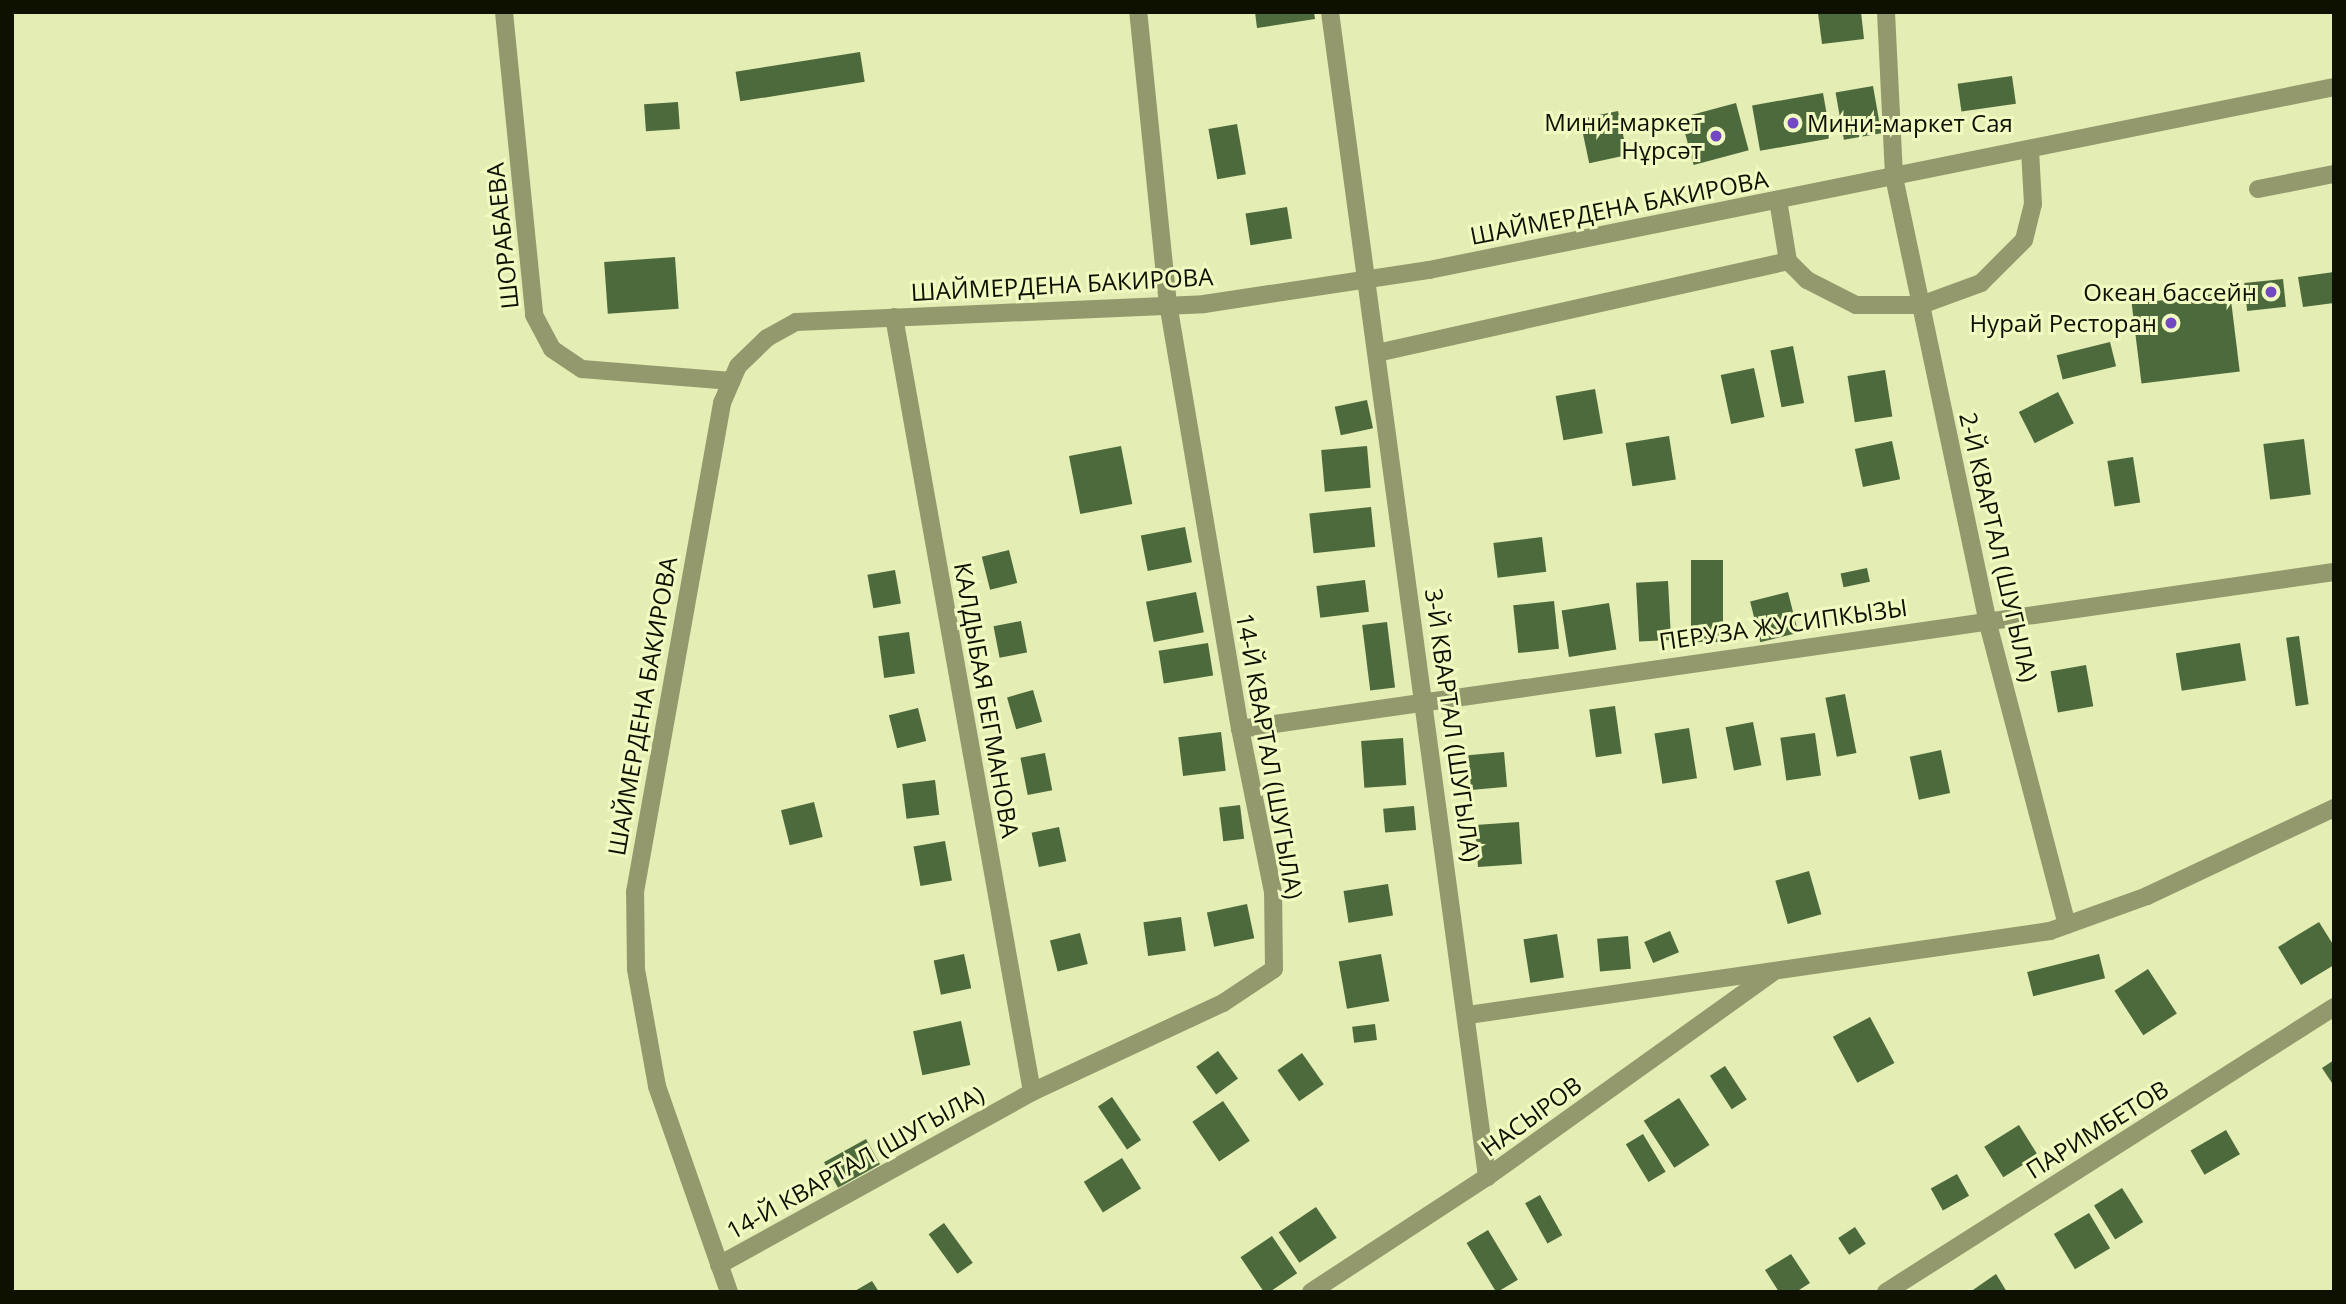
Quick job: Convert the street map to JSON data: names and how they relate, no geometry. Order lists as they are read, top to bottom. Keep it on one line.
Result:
{"streets":{"street":["ШАЙМЕРДЕНА БАКИРОВА","ШОРАБАЕВА","2-Й КВАРТАЛ (ШУГЫЛА)","ПЕРУЗА ЖУСИПКЫЗЫ","КАЛДЫБАЯ БЕГМАНОВА","3-Й КВАРТАЛ (ШУГЫЛА)","14-Й КВАРТАЛ (ШУГЫЛА)","НАСЫРОВ","ПАРИМБЕТОВ"]},"crossings":[["ШАЙМЕРДЕНА БАКИРОВА","ШОРАБАЕВА"],["ШАЙМЕРДЕНА БАКИРОВА","2-Й КВАРТАЛ (ШУГЫЛА)"],["ШАЙМЕРДЕНА БАКИРОВА","КАЛДЫБАЯ БЕГМАНОВА"],["ШАЙМЕРДЕНА БАКИРОВА","3-Й КВАРТАЛ (ШУГЫЛА)"],["ШАЙМЕРДЕНА БАКИРОВА","14-Й КВАРТАЛ (ШУГЫЛА)"],["2-Й КВАРТАЛ (ШУГЫЛА)","ПЕРУЗА ЖУСИПКЫЗЫ"],["ПЕРУЗА ЖУСИПКЫЗЫ","3-Й КВАРТАЛ (ШУГЫЛА)"],["ПЕРУЗА ЖУСИПКЫЗЫ","14-Й КВАРТАЛ (ШУГЫЛА)"],["КАЛДЫБАЯ БЕГМАНОВА","14-Й КВАРТАЛ (ШУГЫЛА)"],["3-Й КВАРТАЛ (ШУГЫЛА)","НАСЫРОВ"]],"places":["Мини-маркет Сая","Мини-маркет Нұрсәт","Океан бассейн","Нурай Ресторан"]}
